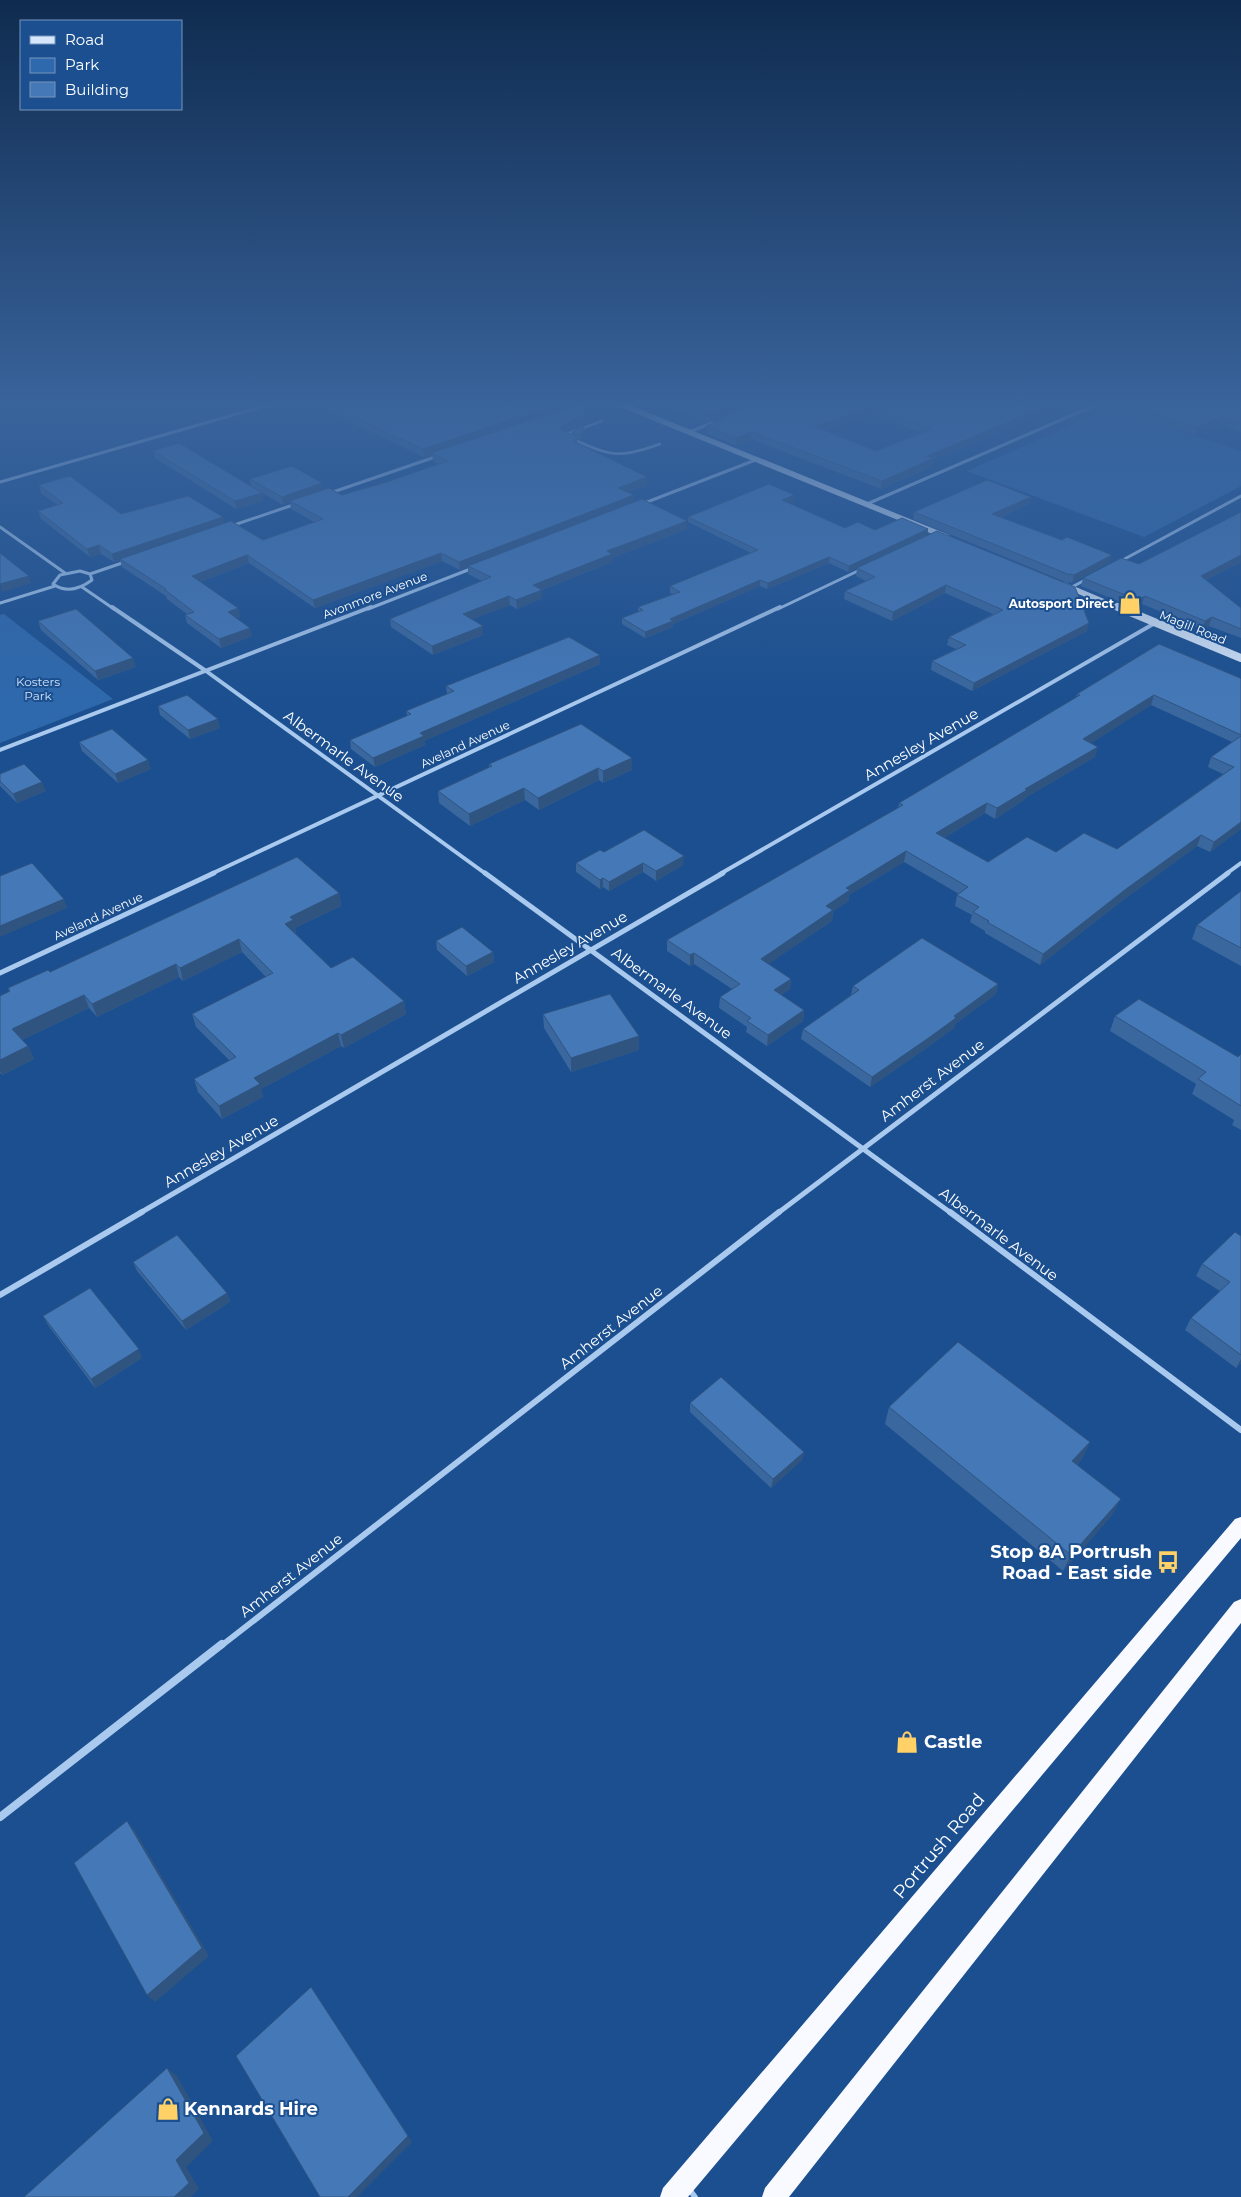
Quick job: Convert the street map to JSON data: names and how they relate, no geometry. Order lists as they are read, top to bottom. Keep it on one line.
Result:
{"streets":{"highway":["Portrush Road"],"main road":["Magill Road"],"street":["Avonmore Avenue","Aveland Avenue","Annesley Avenue","Albermarle Avenue","Amherst Avenue"]},"crossings":[["Avonmore Avenue","Albermarle Avenue"],["Magill Road","Annesley Avenue"],["Aveland Avenue","Albermarle Avenue"],["Annesley Avenue","Albermarle Avenue"],["Albermarle Avenue","Amherst Avenue"]],"parks":["Kosters Park"],"places":{"shop":["Autosport Direct","Castle","Kennards Hire"],"bus stop":["Stop 8A Portrush Road - East side"]},"legend":["Road","Park","Building"]}
